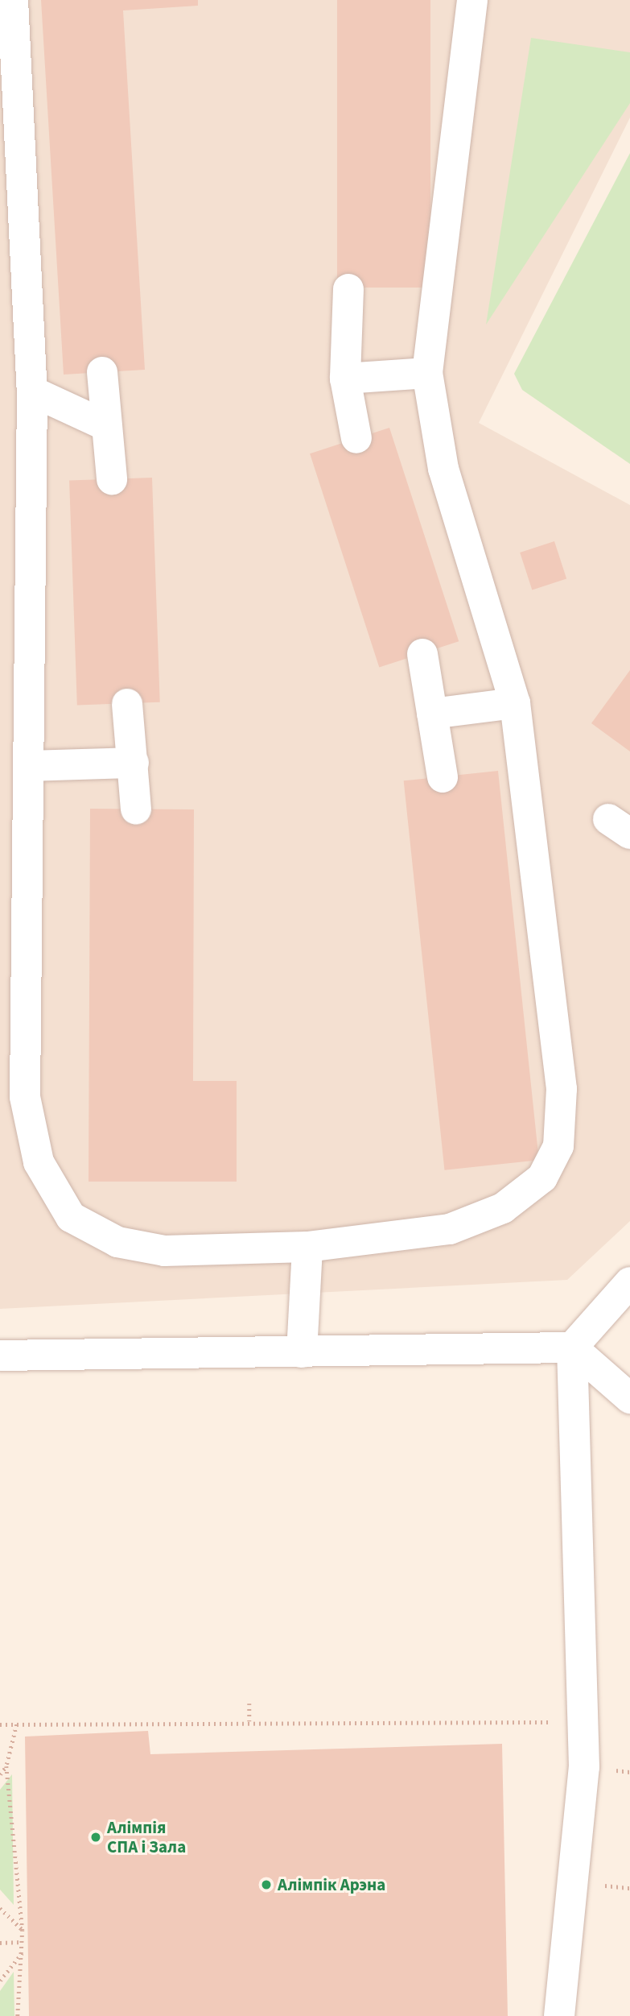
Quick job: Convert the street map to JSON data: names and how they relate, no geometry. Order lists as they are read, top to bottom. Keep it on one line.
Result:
{"places":["Алімпія СПА і Зала","Алімпік Арэна"]}
